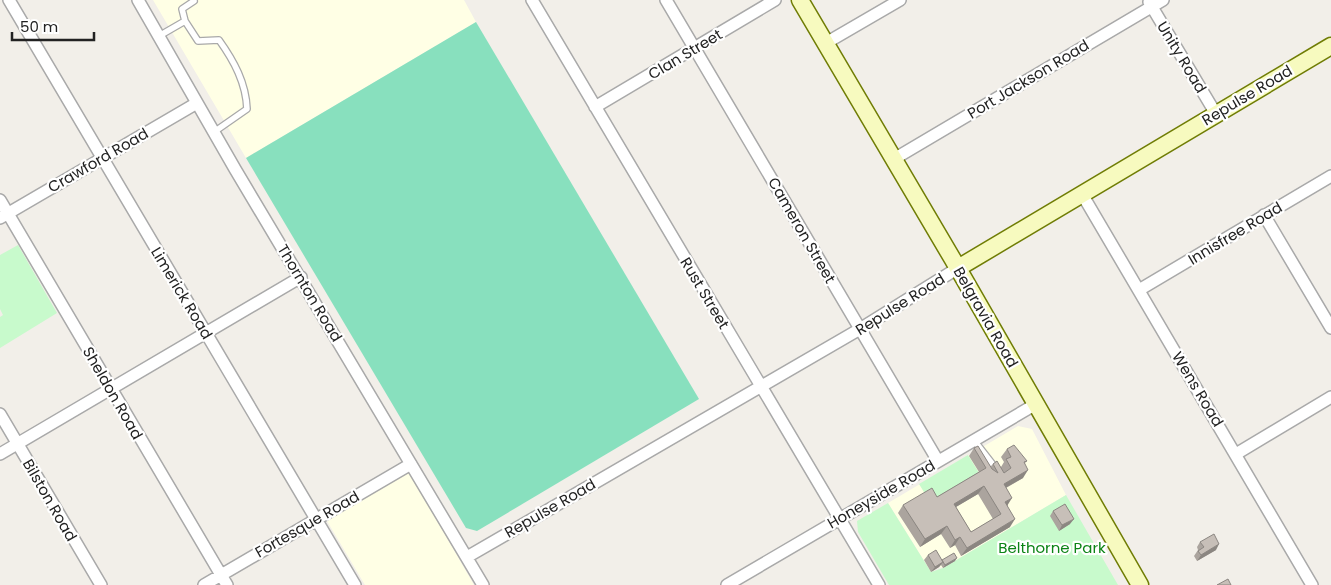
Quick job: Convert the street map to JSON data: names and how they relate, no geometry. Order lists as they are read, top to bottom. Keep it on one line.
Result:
{"streets":{"street":["Clan Street","Unity Road","Port Jackson Road","Repulse Road","Crawford Road","Cameron Street","Innisfree Road","Limerick Road","Thornton Road","Rust Street","Belgravia Road","Wens Road","Sheldon Road","Honeyside Road","Bilston Road","Fortesque Road"]},"crossings":[["Clan Street","Cameron Street"],["Clan Street","Rust Street"],["Unity Road","Port Jackson Road"],["Unity Road","Repulse Road"],["Port Jackson Road","Belgravia Road"],["Repulse Road","Cameron Street"],["Repulse Road","Thornton Road"],["Repulse Road","Rust Street"],["Repulse Road","Belgravia Road"],["Repulse Road","Wens Road"],["Crawford Road","Limerick Road"],["Crawford Road","Thornton Road"],["Crawford Road","Sheldon Road"],["Cameron Street","Honeyside Road"],["Innisfree Road","Wens Road"],["Limerick Road","Fortesque Road"],["Thornton Road","Fortesque Road"],["Rust Street","Honeyside Road"],["Belgravia Road","Honeyside Road"],["Sheldon Road","Fortesque Road"]],"parks":["Belthorne Park"],"scale_bar":"50 m"}
